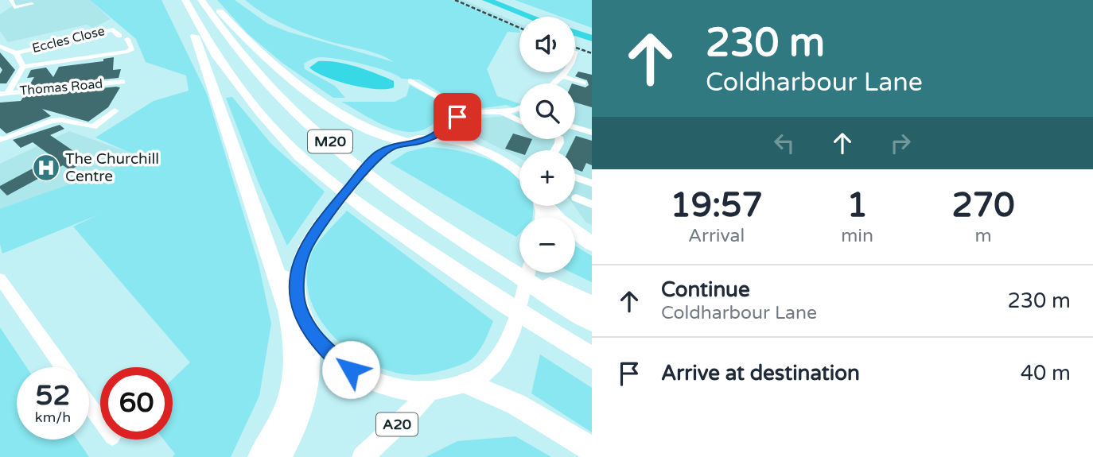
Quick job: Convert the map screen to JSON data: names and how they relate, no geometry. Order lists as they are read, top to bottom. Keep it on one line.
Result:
{"streets":{"highway":["M20"],"main road":["A20"],"street":["Eccles Close","Thomas Road"]},"places":{"hospital":["The Churchill Centre"]},"page":{"turn":["230 m","Coldharbour Lane"],"map_buttons":["+","−"],"eta":["19:57","Arrival","1","min","270","m"],"list":[{"name":"Continue","note":"Coldharbour Lane","value":"230 m"},{"name":"Arrive at destination","value":"40 m"}],"speed":"52 km/h","limit":"60"}}
